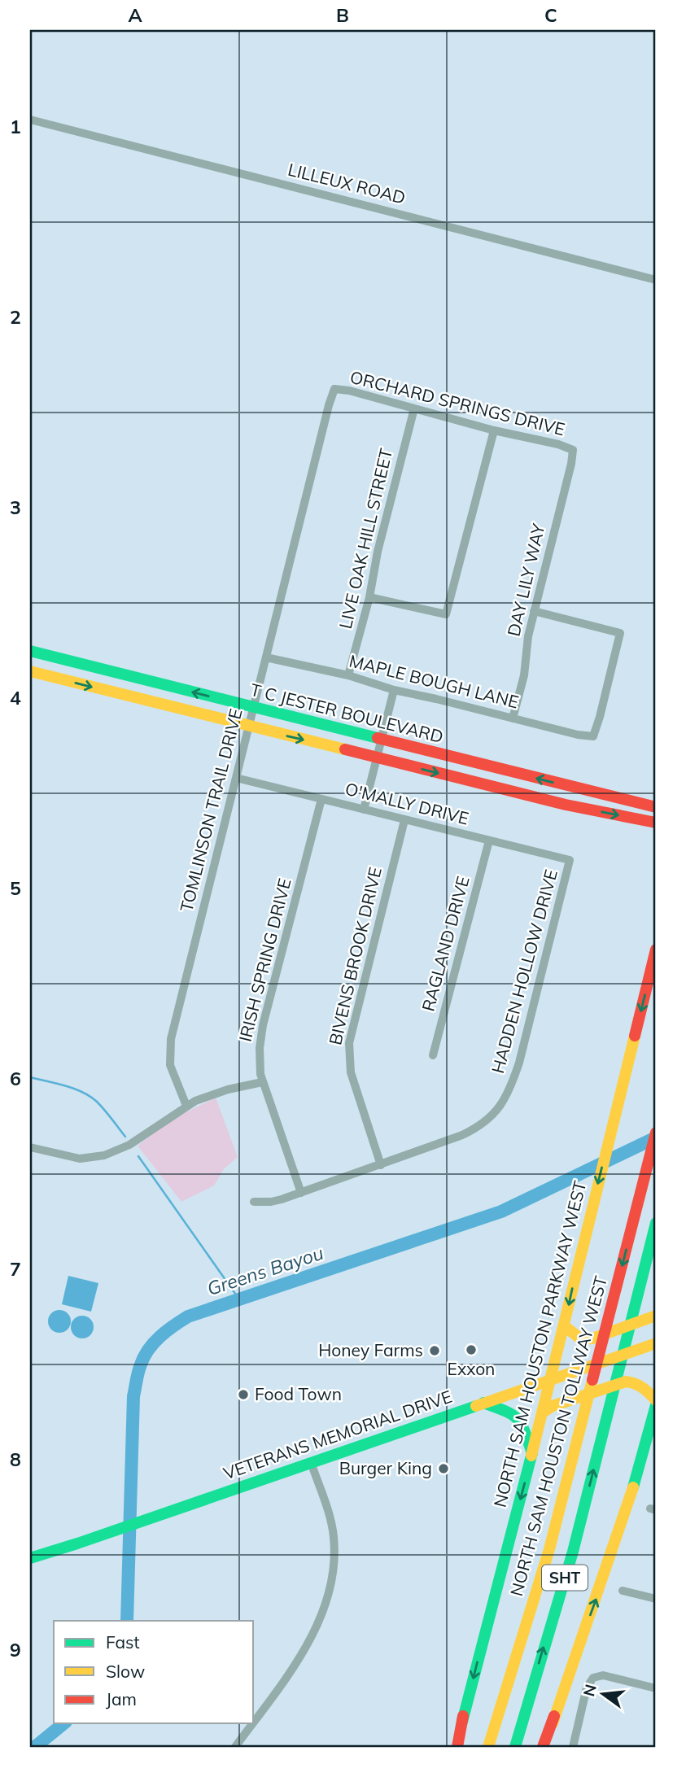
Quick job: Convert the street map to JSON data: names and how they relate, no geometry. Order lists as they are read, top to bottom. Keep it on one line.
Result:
{"streets":{"main road":["T C JESTER BOULEVARD","NORTH SAM HOUSTON PARKWAY WEST","VETERANS MEMORIAL DRIVE","NORTH SAM HOUSTON TOLLWAY WEST","SHT"],"street":["LILLEUX ROAD","ORCHARD SPRINGS DRIVE","LIVE OAK HILL STREET","DAY LILY WAY","MAPLE BOUGH LANE","O'MALLY DRIVE","TOMLINSON TRAIL DRIVE","RAGLAND DRIVE","BIVENS BROOK DRIVE","IRISH SPRING DRIVE","HADDEN HOLLOW DRIVE"]},"crossings":[["ORCHARD SPRINGS DRIVE","LIVE OAK HILL STREET"],["ORCHARD SPRINGS DRIVE","DAY LILY WAY"],["ORCHARD SPRINGS DRIVE","TOMLINSON TRAIL DRIVE"],["LIVE OAK HILL STREET","MAPLE BOUGH LANE"],["DAY LILY WAY","MAPLE BOUGH LANE"],["MAPLE BOUGH LANE","TOMLINSON TRAIL DRIVE"],["T C JESTER BOULEVARD","TOMLINSON TRAIL DRIVE"],["O'MALLY DRIVE","TOMLINSON TRAIL DRIVE"],["O'MALLY DRIVE","RAGLAND DRIVE"],["O'MALLY DRIVE","BIVENS BROOK DRIVE"],["O'MALLY DRIVE","IRISH SPRING DRIVE"],["O'MALLY DRIVE","HADDEN HOLLOW DRIVE"],["BIVENS BROOK DRIVE","HADDEN HOLLOW DRIVE"],["IRISH SPRING DRIVE","HADDEN HOLLOW DRIVE"],["NORTH SAM HOUSTON PARKWAY WEST","VETERANS MEMORIAL DRIVE"]],"water":["Greens Bayou"],"places":["Exxon","Honey Farms","Food Town","Burger King"],"legend":["Fast","Slow","Jam"],"north":"left","grid":{"columns":["A","B","C"],"rows":["1","2","3","4","5","6","7","8","9"]}}
